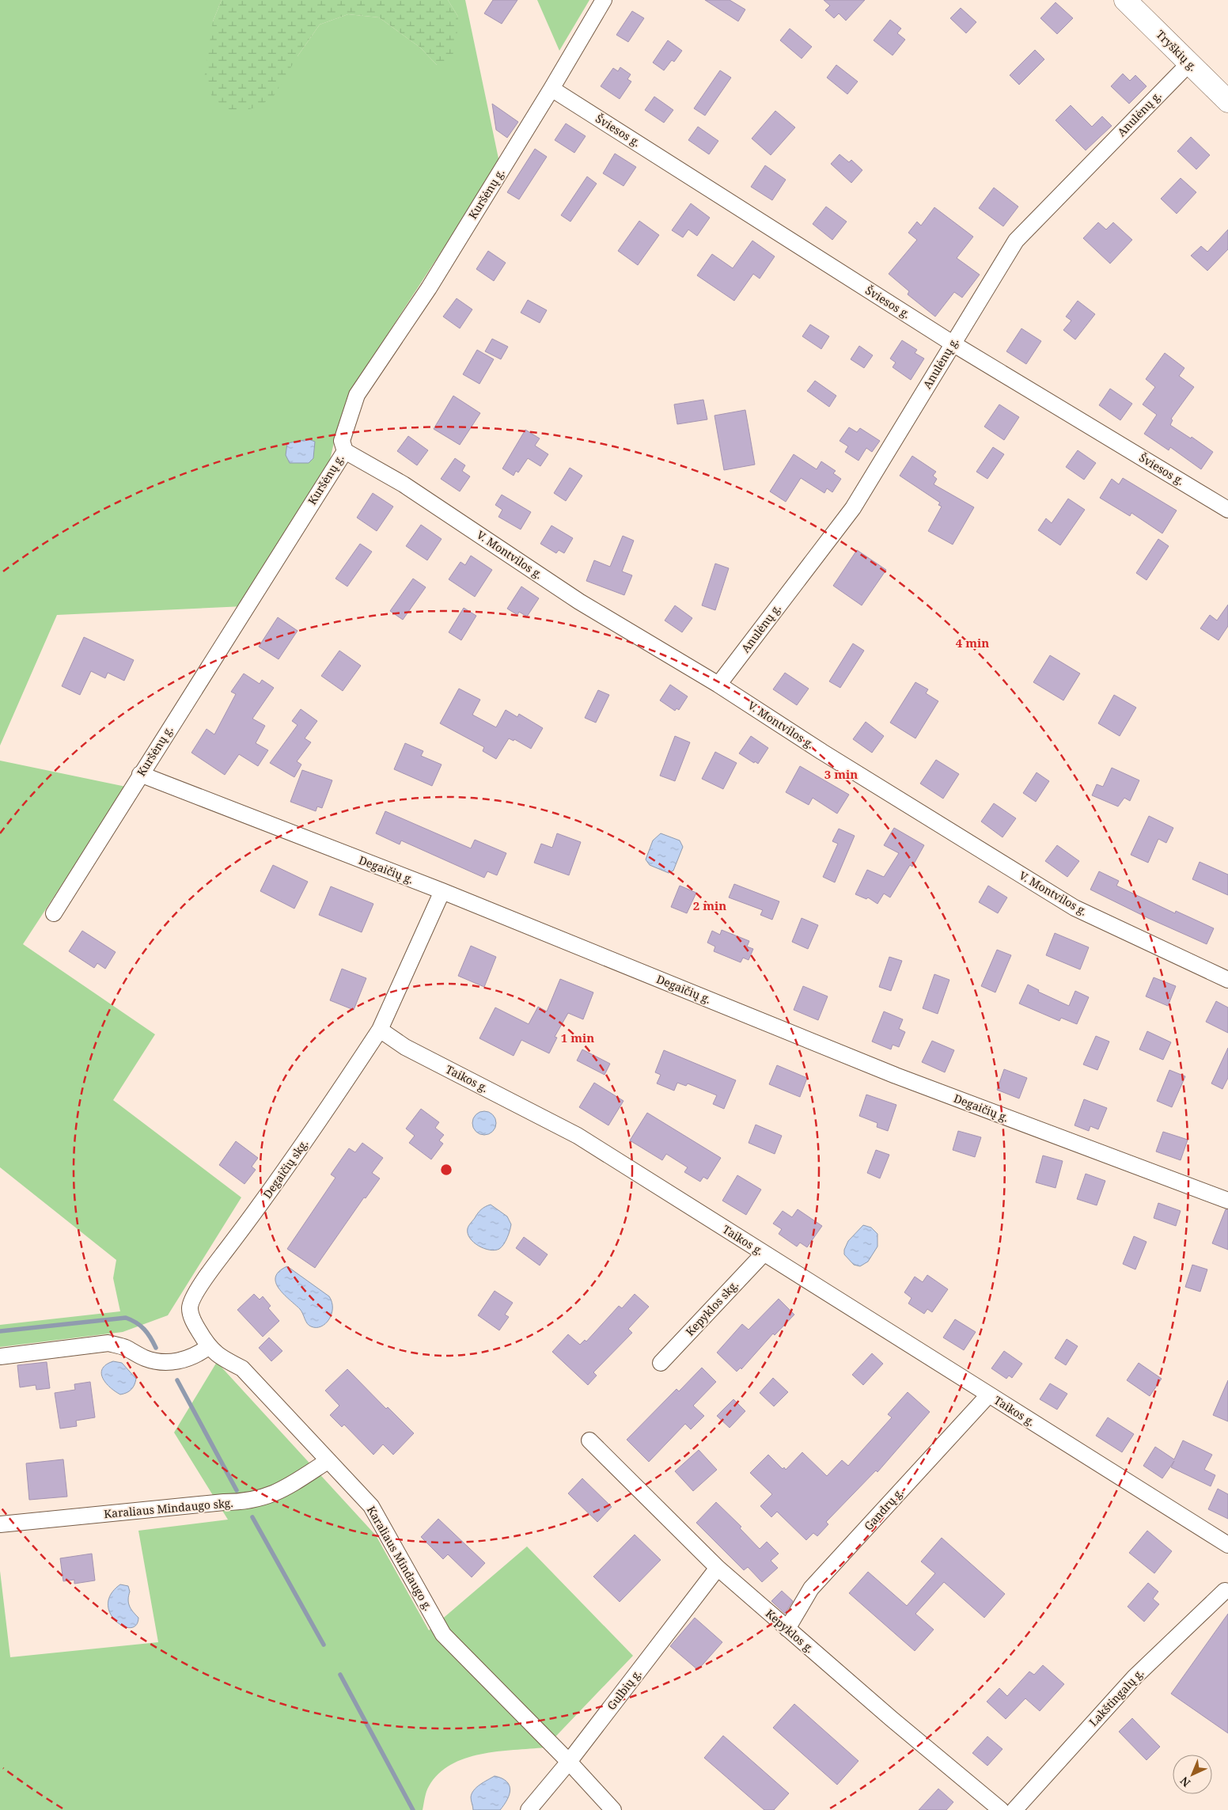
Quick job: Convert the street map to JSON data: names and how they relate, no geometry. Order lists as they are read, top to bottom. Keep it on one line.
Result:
{"streets":{"main road":["Tryškių g."],"street":["Anulėnų g.","Šviesos g.","Kuršėnų g.","V. Montvilos g.","Degaičių g.","Taikos g.","Degaičių skg.","Kepyklos skg.","Karaliaus Mindaugo skg.","Gandrų g.","Karaliaus Mindaugo g.","Kepyklos g.","Gulbių g.","Lakštingalų g."]},"crossings":[["Tryškių g.","Anulėnų g."],["Anulėnų g.","Šviesos g."],["Anulėnų g.","V. Montvilos g."],["Šviesos g.","Kuršėnų g."],["Kuršėnų g.","V. Montvilos g."],["Kuršėnų g.","Degaičių g."],["Taikos g.","Degaičių skg."],["Taikos g.","Kepyklos skg."],["Taikos g.","Gandrų g."],["Degaičių skg.","Karaliaus Mindaugo g."],["Karaliaus Mindaugo skg.","Karaliaus Mindaugo g."],["Gandrų g.","Kepyklos g."],["Karaliaus Mindaugo g.","Gulbių g."],["Kepyklos g.","Gulbių g."]],"north":"bottom left","rings":["4 min","3 min","2 min","1 min"]}
